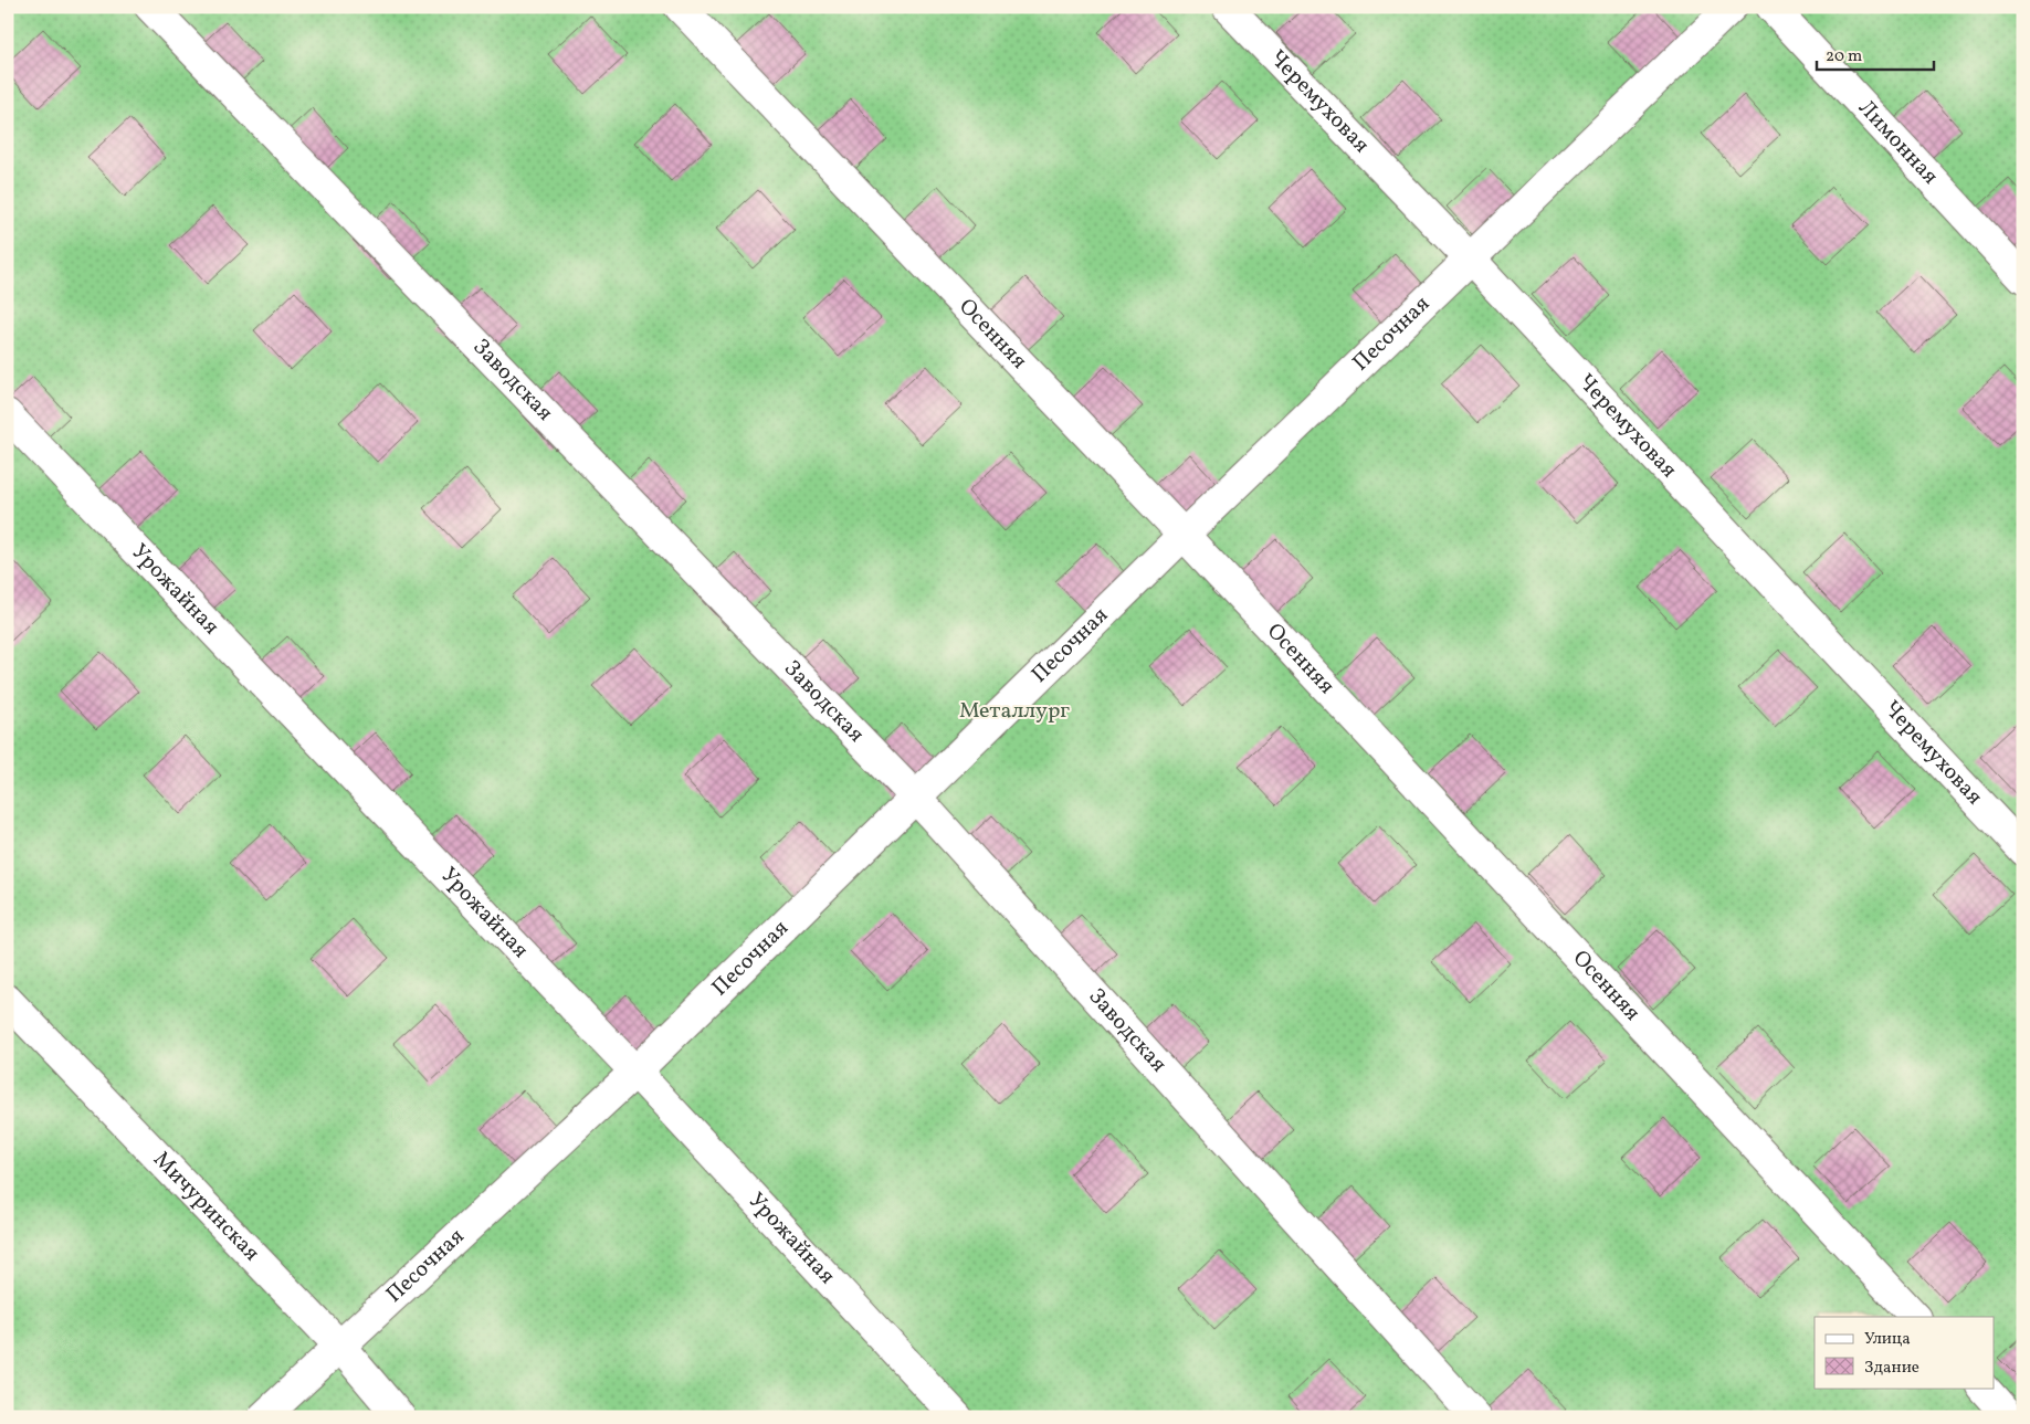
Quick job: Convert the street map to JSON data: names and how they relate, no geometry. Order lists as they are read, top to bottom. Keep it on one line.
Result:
{"streets":{"street":["Черемуховая","Лимонная","Песочная","Осенняя","Заводская","Урожайная","Мичуринская"]},"crossings":[["Черемуховая","Песочная"],["Песочная","Осенняя"],["Песочная","Заводская"],["Песочная","Урожайная"],["Песочная","Мичуринская"]],"parks":["Металлург"],"legend":["Улица","Здание"],"scale_bar":"20 m"}
